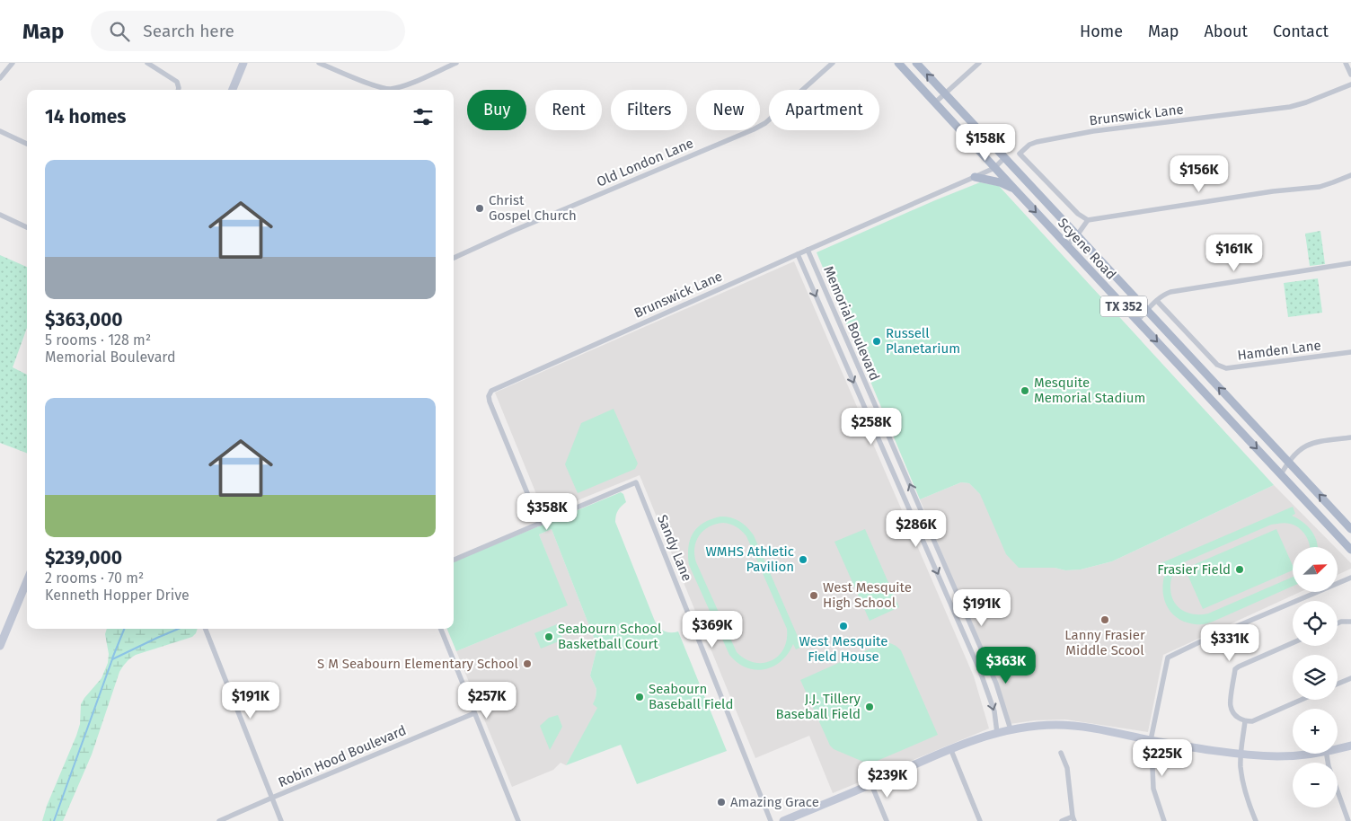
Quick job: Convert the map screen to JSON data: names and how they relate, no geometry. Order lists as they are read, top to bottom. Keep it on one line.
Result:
{"streets":{"main road":["Scyene Road","TX 352"],"street":["Brunswick Lane","Old London Lane","Memorial Boulevard","Hamden Lane","Sandy Lane","Robin Hood Boulevard"]},"crossings":[["Brunswick Lane","Scyene Road"],["Brunswick Lane","Memorial Boulevard"],["Brunswick Lane","Sandy Lane"]],"places":["Christ Gospel Church","Russell Planetarium","Mesquite Memorial Stadium","WMHS Athletic Pavilion","Frasier Field","West Mesquite High School","Lanny Frasier Middle Scool","West Mesquite Field House","Seabourn School Basketball Court","S M Seabourn Elementary School","Seabourn Baseball Field","J.J. Tillery Baseball Field","Amazing Grace"],"north":"top right","page":{"header":"Map","search":"Search here","nav":["Home","Map","About","Contact"],"chip":["Buy","Rent","Filters","New","Apartment"],"heading":"14 homes","price":["$158K","$156K","$161K","$258K","$358K","$286K","$191K","$369K","$331K","$363K","$191K","$257K","$225K","$239K"],"list":[{"name":"$363,000","note":"5 rooms · 128 m² · Memorial Boulevard"},{"name":"$239,000","note":"2 rooms · 70 m² · Kenneth Hopper Drive"}],"map_buttons":["+","−"]}}
